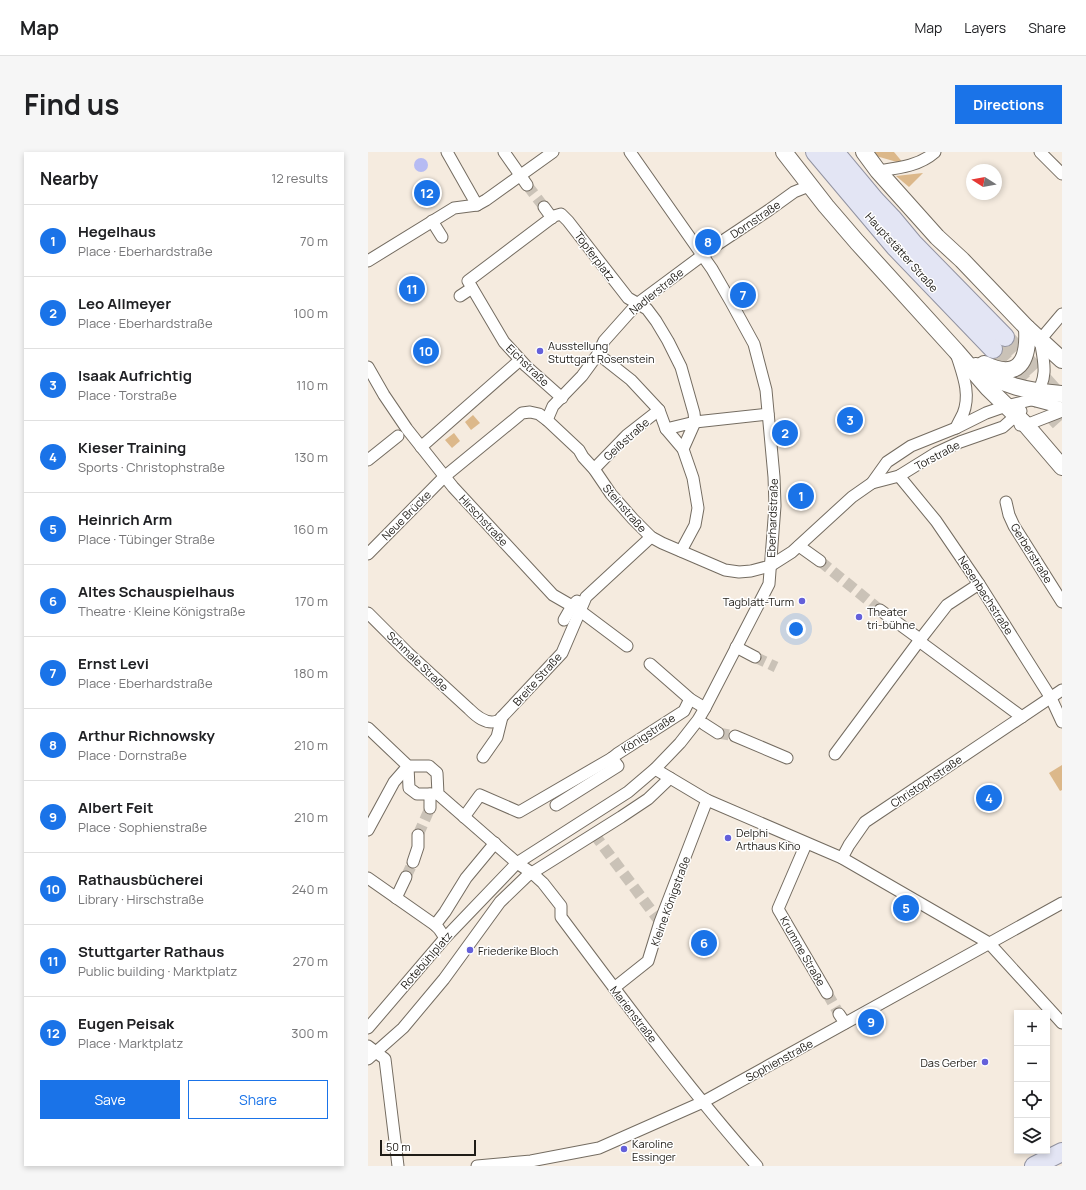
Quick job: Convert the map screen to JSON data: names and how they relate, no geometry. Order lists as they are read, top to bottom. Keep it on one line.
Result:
{"streets":{"main road":["Hauptstätter Straße"],"street":["Dornstraße","Töpferplatz","Nadlerstraße","Eichstraße","Geißstraße","Torstraße","Steinstraße","Neue Brücke","Eberhardstraße","Hirschstraße","Gerberstraße","Nesenbachstraße","Schmale Straße","Breite Straße","Königstraße","Christophstraße","Kleine Königstraße","Krumme Straße","Rotebühlplatz","Marienstraße","Sophienstraße"]},"crossings":[["Dornstraße","Nadlerstraße"],["Dornstraße","Eberhardstraße"],["Töpferplatz","Nadlerstraße"],["Nadlerstraße","Eichstraße"],["Nadlerstraße","Geißstraße"],["Nadlerstraße","Steinstraße"],["Nadlerstraße","Eberhardstraße"],["Geißstraße","Steinstraße"],["Geißstraße","Eberhardstraße"],["Torstraße","Steinstraße"],["Torstraße","Eberhardstraße"],["Torstraße","Nesenbachstraße"],["Steinstraße","Eberhardstraße"],["Neue Brücke","Hirschstraße"],["Hirschstraße","Breite Straße"],["Nesenbachstraße","Christophstraße"],["Schmale Straße","Breite Straße"],["Kleine Königstraße","Marienstraße"],["Rotebühlplatz","Marienstraße"],["Marienstraße","Sophienstraße"]],"places":["Ausstellung Stuttgart Rosenstein","Tagblatt-Turm","Theater tri-bühne","Delphi Arthaus Kino","Friederike Bloch","Das Gerber","Karoline Essinger"],"scale_bar":"50 m","north":"left","page":{"header":"Map","nav":["Map","Layers","Share"],"title":"Find us","buttons":["Directions",["Save","Share"]],"heading":["Nearby","12 results"],"pins":["12","8","11","7","10","3","2","1","4","5","6","9"],"list":[{"mark":"1","name":"Hegelhaus","note":"Place · Eberhardstraße","value":"70 m"},{"mark":"2","name":"Leo Allmeyer","note":"Place · Eberhardstraße","value":"100 m"},{"mark":"3","name":"Isaak Aufrichtig","note":"Place · Torstraße","value":"110 m"},{"mark":"4","name":"Kieser Training","note":"Sports · Christophstraße","value":"130 m"},{"mark":"5","name":"Heinrich Arm","note":"Place · Tübinger Straße","value":"160 m"},{"mark":"6","name":"Altes Schauspielhaus","note":"Theatre · Kleine Königstraße","value":"170 m"},{"mark":"7","name":"Ernst Levi","note":"Place · Eberhardstraße","value":"180 m"},{"mark":"8","name":"Arthur Richnowsky","note":"Place · Dornstraße","value":"210 m"},{"mark":"9","name":"Albert Feit","note":"Place · Sophienstraße","value":"210 m"},{"mark":"10","name":"Rathausbücherei","note":"Library · Hirschstraße","value":"240 m"},{"mark":"11","name":"Stuttgarter Rathaus","note":"Public building · Marktplatz","value":"270 m"},{"mark":"12","name":"Eugen Peisak","note":"Place · Marktplatz","value":"300 m"}],"map_buttons":["+","−"],"scale":"50 m"}}
